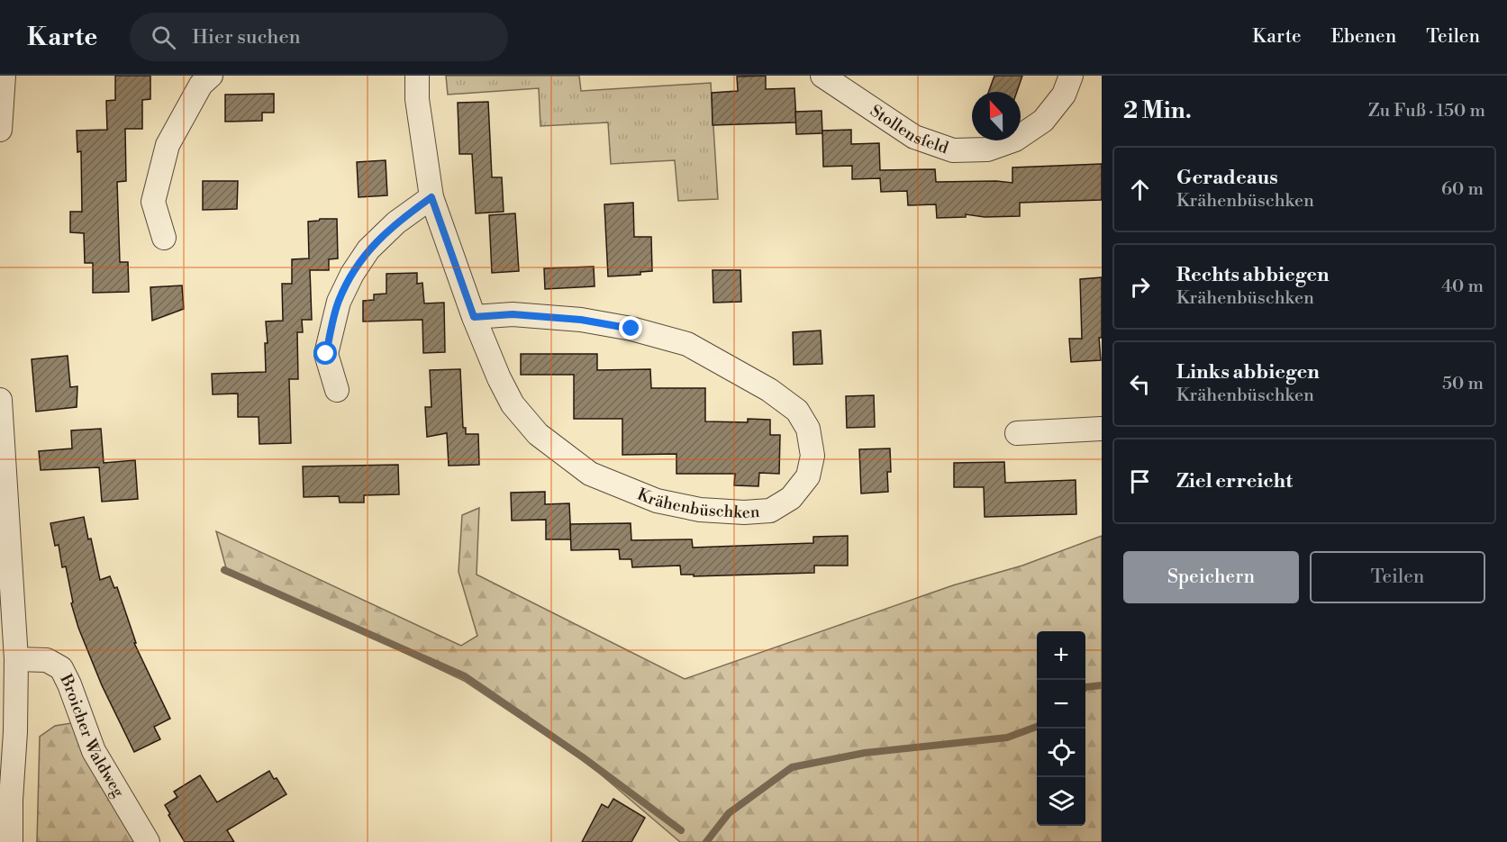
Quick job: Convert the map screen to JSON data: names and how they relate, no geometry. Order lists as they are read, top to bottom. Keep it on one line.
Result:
{"streets":{"street":["Stollensfeld","Krähenbüschken","Broicher Waldweg"]},"north":"top","page":{"header":"Karte","search":"Hier suchen","nav":["Karte","Ebenen","Teilen"],"heading":["2 Min.","Zu Fuß · 150 m"],"list":[["Geradeaus","Krähenbüschken","60 m"],["Rechts abbiegen","Krähenbüschken","40 m"],["Links abbiegen","Krähenbüschken","50 m"],"Ziel erreicht"],"buttons":["Speichern","Teilen"],"map_buttons":["+","−"]}}
